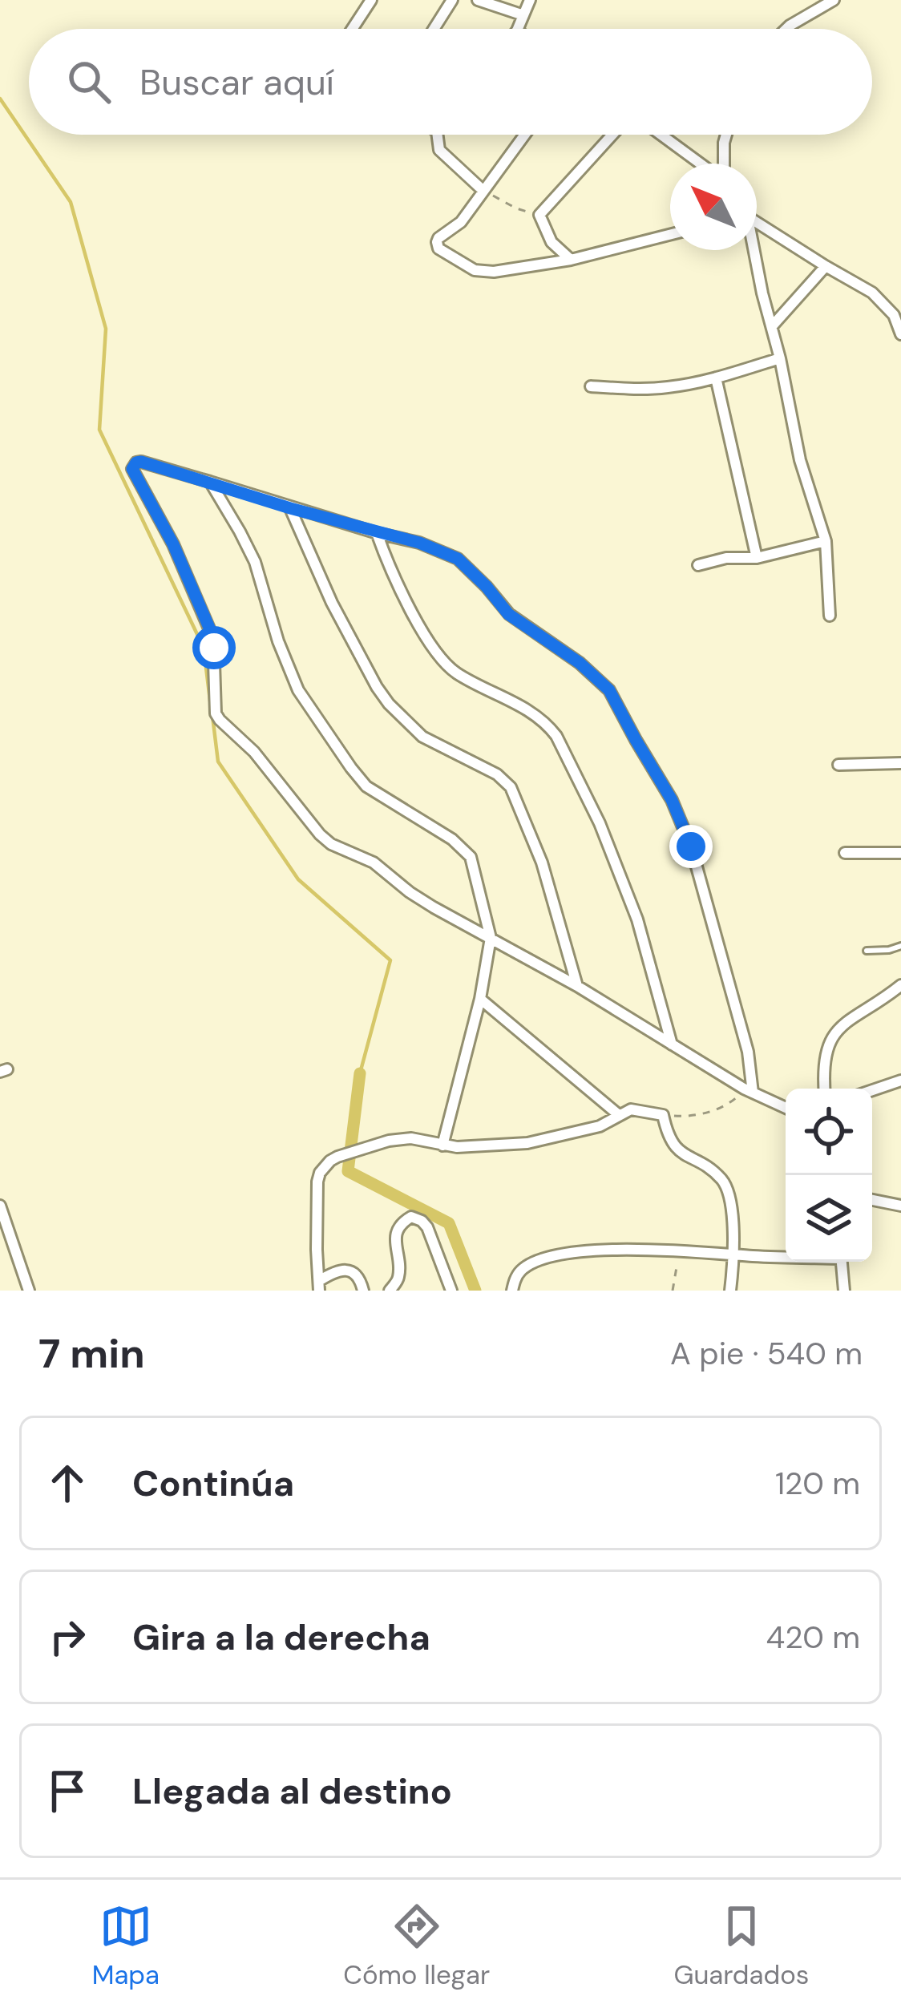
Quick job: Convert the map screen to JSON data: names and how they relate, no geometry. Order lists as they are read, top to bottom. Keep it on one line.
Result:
{"north":"top left","page":{"search":"Buscar aquí","heading":["7 min","A pie · 540 m"],"list":[["Continúa","120 m"],["Gira a la derecha","420 m"],"Llegada al destino"],"nav":["Mapa","Cómo llegar","Guardados"]}}
